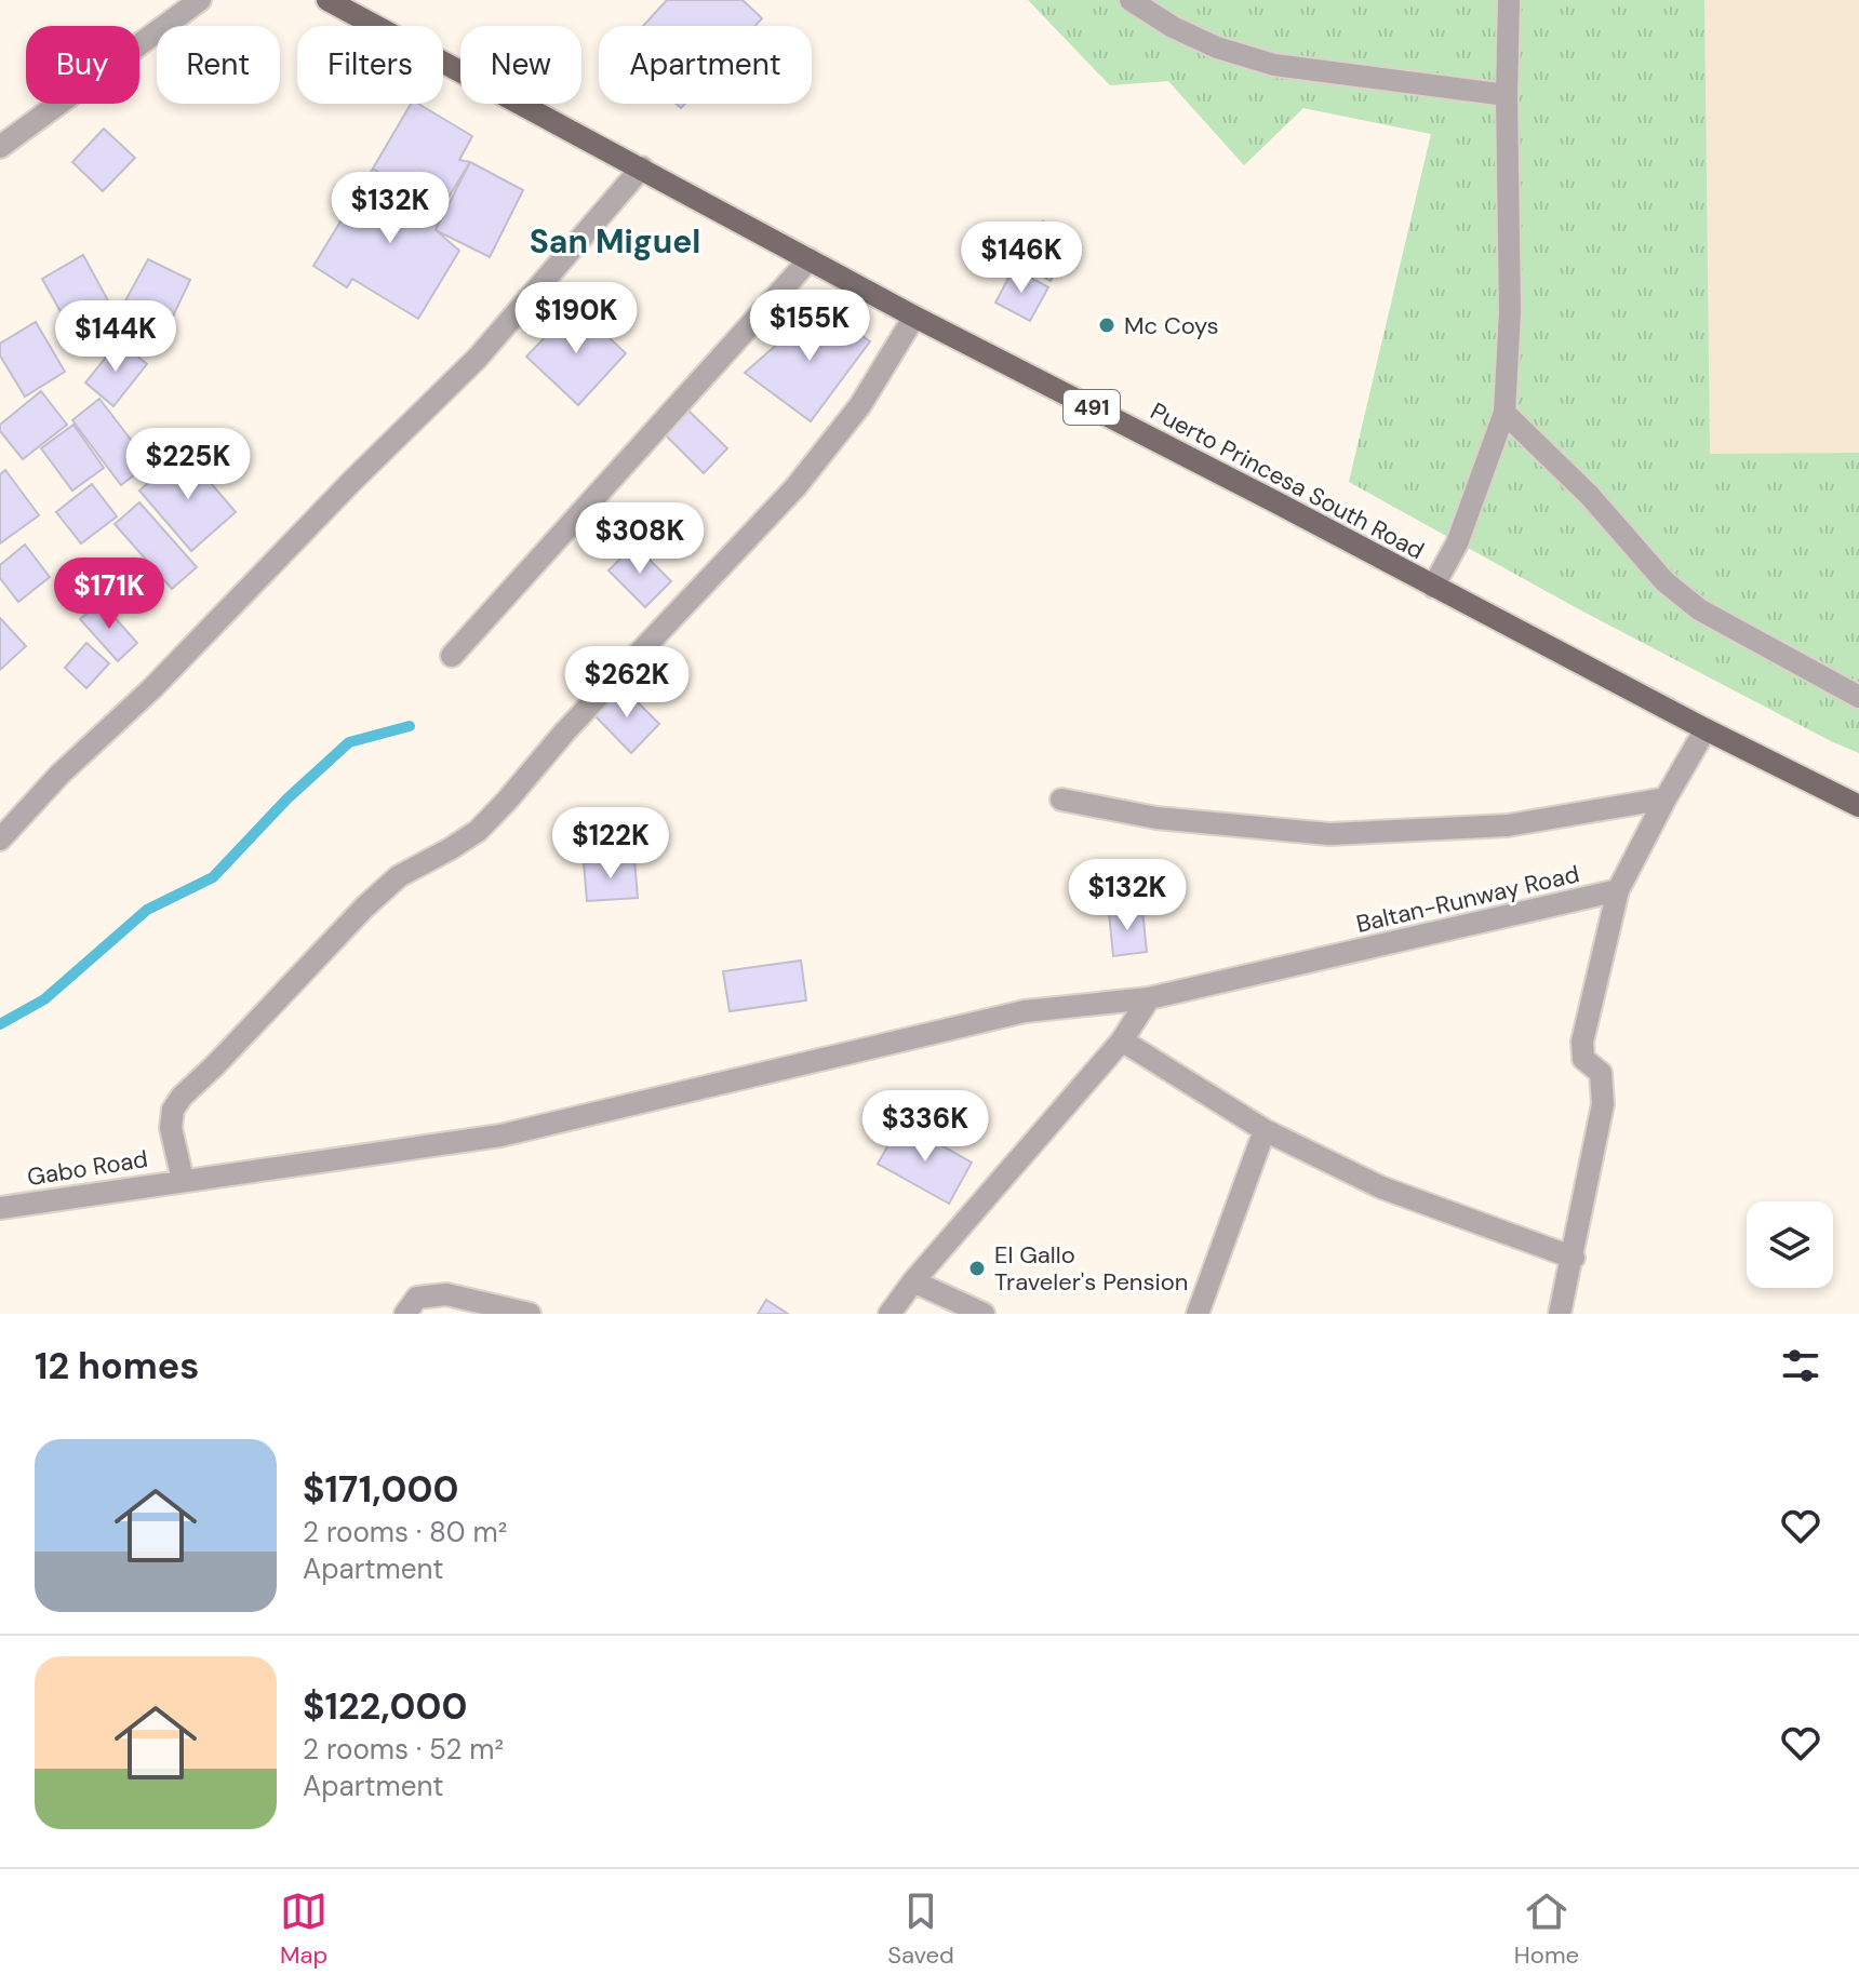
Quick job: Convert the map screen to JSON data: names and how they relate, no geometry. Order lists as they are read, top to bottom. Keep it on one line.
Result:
{"streets":{"main road":["491","Puerto Princesa South Road"],"street":["Baltan-Runway Road","Gabo Road"]},"crossings":[["Baltan-Runway Road","Gabo Road"]],"districts":["San Miguel"],"places":["Mc Coys","El Gallo Traveler's Pension"],"page":{"chip":["Buy","Rent","Filters","New","Apartment"],"price":["$132K","$146K","$190K","$155K","$144K","$225K","$308K","$171K","$262K","$122K","$132K","$336K"],"heading":"12 homes","list":[{"name":"$171,000","note":"2 rooms · 80 m² · Apartment"},{"name":"$122,000","note":"2 rooms · 52 m² · Apartment"}],"tabs":["Map","Saved","Home"]}}
